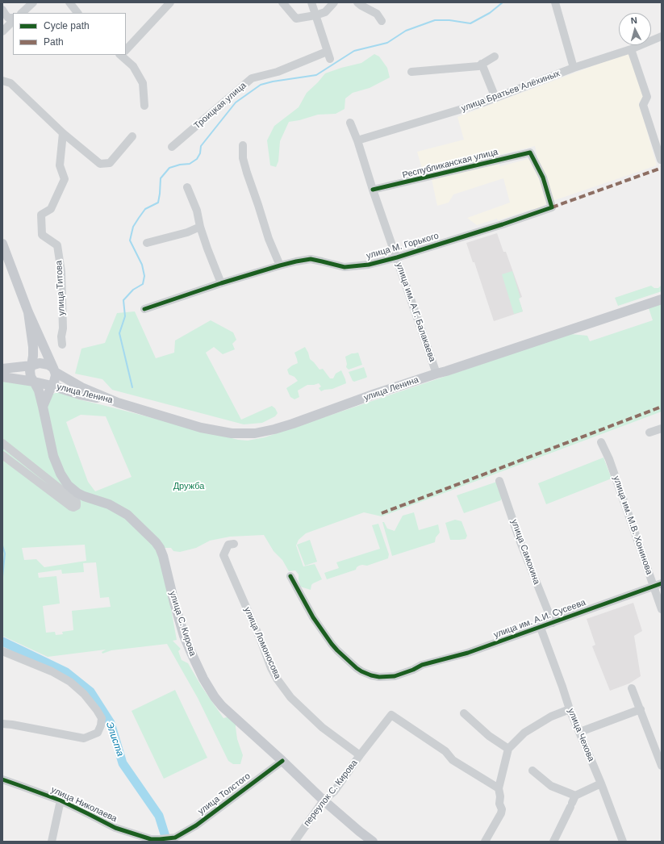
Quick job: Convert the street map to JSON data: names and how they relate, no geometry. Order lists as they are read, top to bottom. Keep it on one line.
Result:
{"streets":{"main road":["улица Ленина","улица С. Кирова"],"street":["улица Братьев Алёхиных","Троицкая улица","Республиканская улица","улица М. Горького","улица Титова","улица им. А.Г. Балакаева","улица им. М.В. Хонинова","улица Самохина","улица им. А.И. Сусеева","улица Ломоносова","улица Чехова","переулок С. Кирова","улица Толстого","улица Николаева"]},"crossings":[["улица Братьев Алёхиных","улица им. А.Г. Балакаева"],["Республиканская улица","улица М. Горького"],["Республиканская улица","улица им. А.Г. Балакаева"],["улица М. Горького","улица им. А.Г. Балакаева"],["улица им. А.Г. Балакаева","улица Ленина"],["улица Ленина","улица С. Кирова"],["улица им. М.В. Хонинова","улица им. А.И. Сусеева"],["улица Самохина","улица им. А.И. Сусеева"],["улица им. А.И. Сусеева","улица Чехова"],["улица С. Кирова","переулок С. Кирова"],["улица С. Кирова","улица Толстого"],["улица Ломоносова","переулок С. Кирова"],["улица Толстого","улица Николаева"]],"water":["Элиста"],"parks":["Дружба"],"legend":["Cycle path","Path"],"north":"top"}
